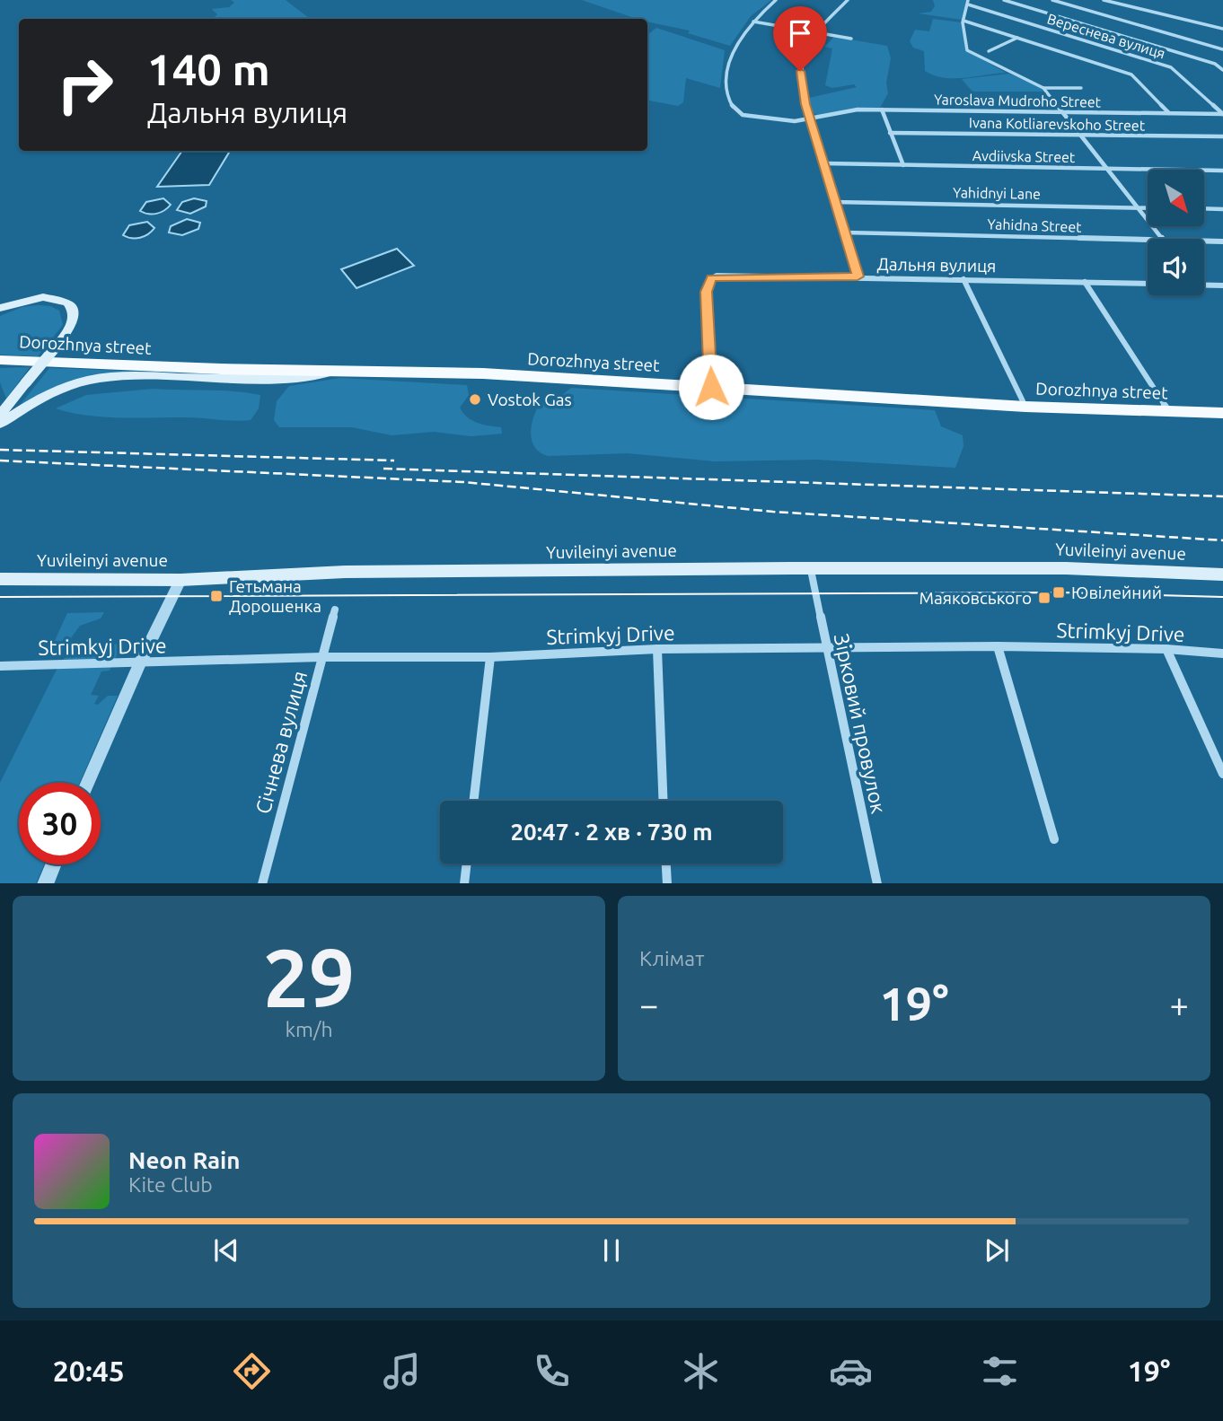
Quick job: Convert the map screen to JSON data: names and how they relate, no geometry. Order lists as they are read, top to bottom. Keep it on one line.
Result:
{"streets":{"main road":["Dorozhnya street","Yuvileinyi avenue"],"street":["Вереснева вулиця","Yaroslava Mudroho Street","Ivana Kotliarevskoho Street","Avdiivska Street","Yahidnyi Lane","Yahidna Street","Дальня вулиця","Strimkyj Drive","Зірковий провулок","Січнева вулиця"]},"crossings":[["Вереснева вулиця","Yaroslava Mudroho Street"],["Дальня вулиця","Dorozhnya street"],["Yuvileinyi avenue","Зірковий провулок"],["Strimkyj Drive","Зірковий провулок"],["Strimkyj Drive","Січнева вулиця"]],"places":{"other":["Vostok Gas"],"transit":["Ювілейний","Гетьмана Дорошенка","Маяковського"]},"north":"bottom right","page":{"turn":["140 m","Дальня вулиця"],"limit":"30","trip":"20:47 · 2 хв · 730 m","tile":[["29","km/h"],"Клімат"],"heat":["−","19°","+"],"song":["Neon Rain","Kite Club"],"tabs":["20:45","19°"]}}
